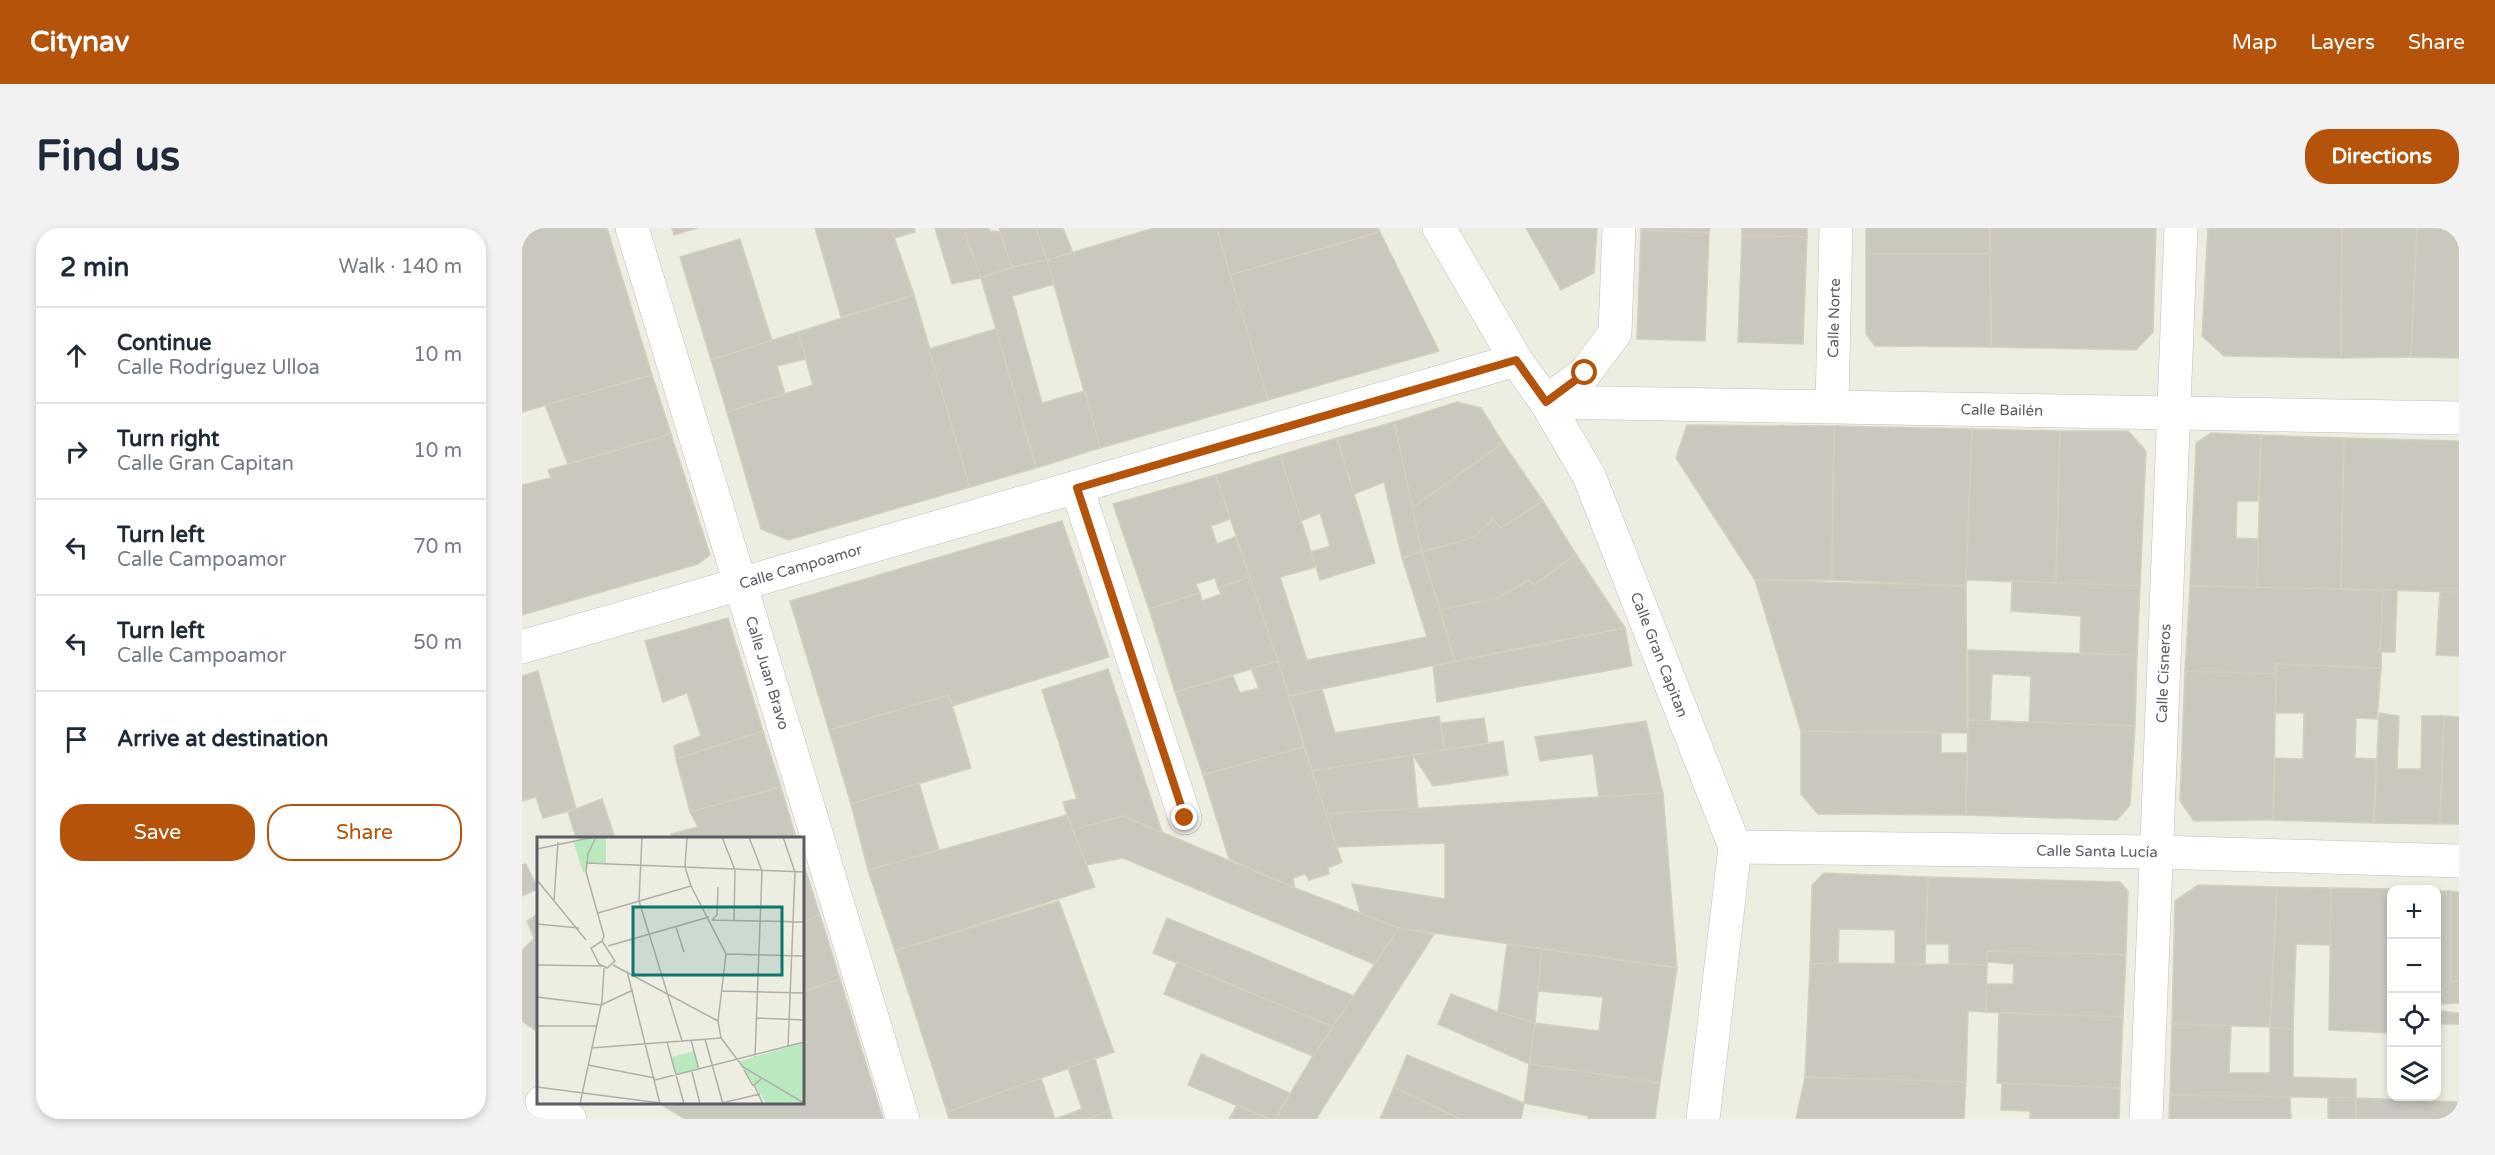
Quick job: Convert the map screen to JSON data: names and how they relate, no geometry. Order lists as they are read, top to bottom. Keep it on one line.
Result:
{"streets":{"street":["Calle Norte","Calle Bailén","Calle Campoamor","Calle Gran Capitan","Calle Juan Bravo","Calle Cisneros","Calle Santa Lucía"]},"crossings":[["Calle Norte","Calle Bailén"],["Calle Bailén","Calle Gran Capitan"],["Calle Bailén","Calle Cisneros"],["Calle Campoamor","Calle Gran Capitan"],["Calle Campoamor","Calle Juan Bravo"],["Calle Gran Capitan","Calle Santa Lucía"],["Calle Cisneros","Calle Santa Lucía"]],"page":{"header":"Citynav","nav":["Map","Layers","Share"],"buttons":["Directions",["Save","Share"]],"title":"Find us","heading":["2 min","Walk · 140 m"],"list":[["Continue","Calle Rodríguez Ulloa","10 m"],["Turn right","Calle Gran Capitan","10 m"],["Turn left","Calle Campoamor","70 m"],["Turn left","Calle Campoamor","50 m"],"Arrive at destination"],"map_buttons":["+","−"]}}
